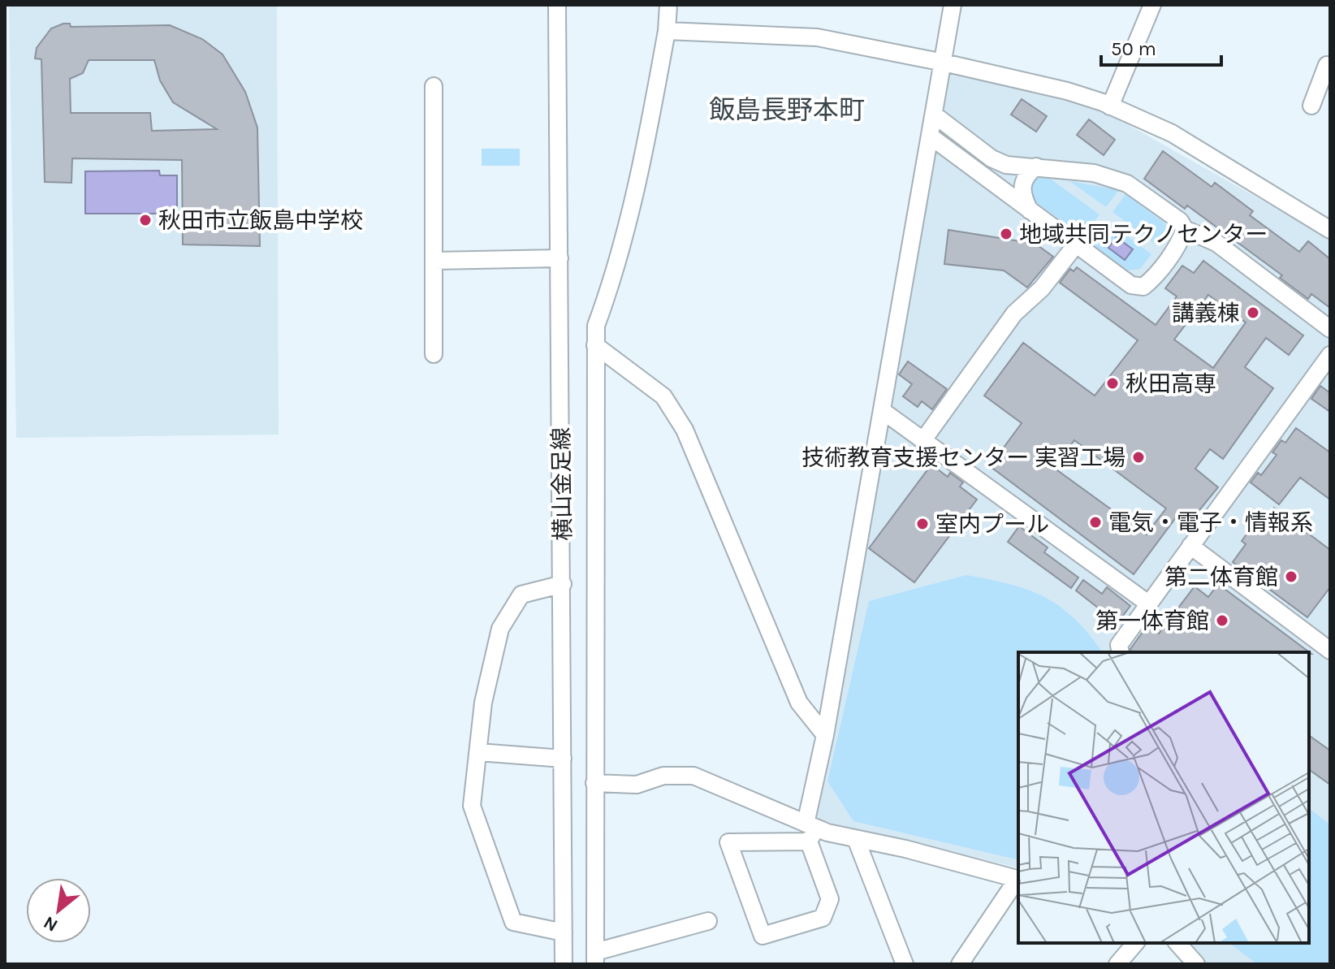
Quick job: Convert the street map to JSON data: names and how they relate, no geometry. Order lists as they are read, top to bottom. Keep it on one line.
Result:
{"streets":{"street":["横山金足線"]},"districts":["飯島長野本町"],"places":["秋田市立飯島中学校","地域共同テクノセンター","講義棟","秋田高専","技術教育支援センター 実習工場","電気・電子・情報系","室内プール","第二体育館","第一体育館"],"scale_bar":"50 m","north":"bottom left"}
